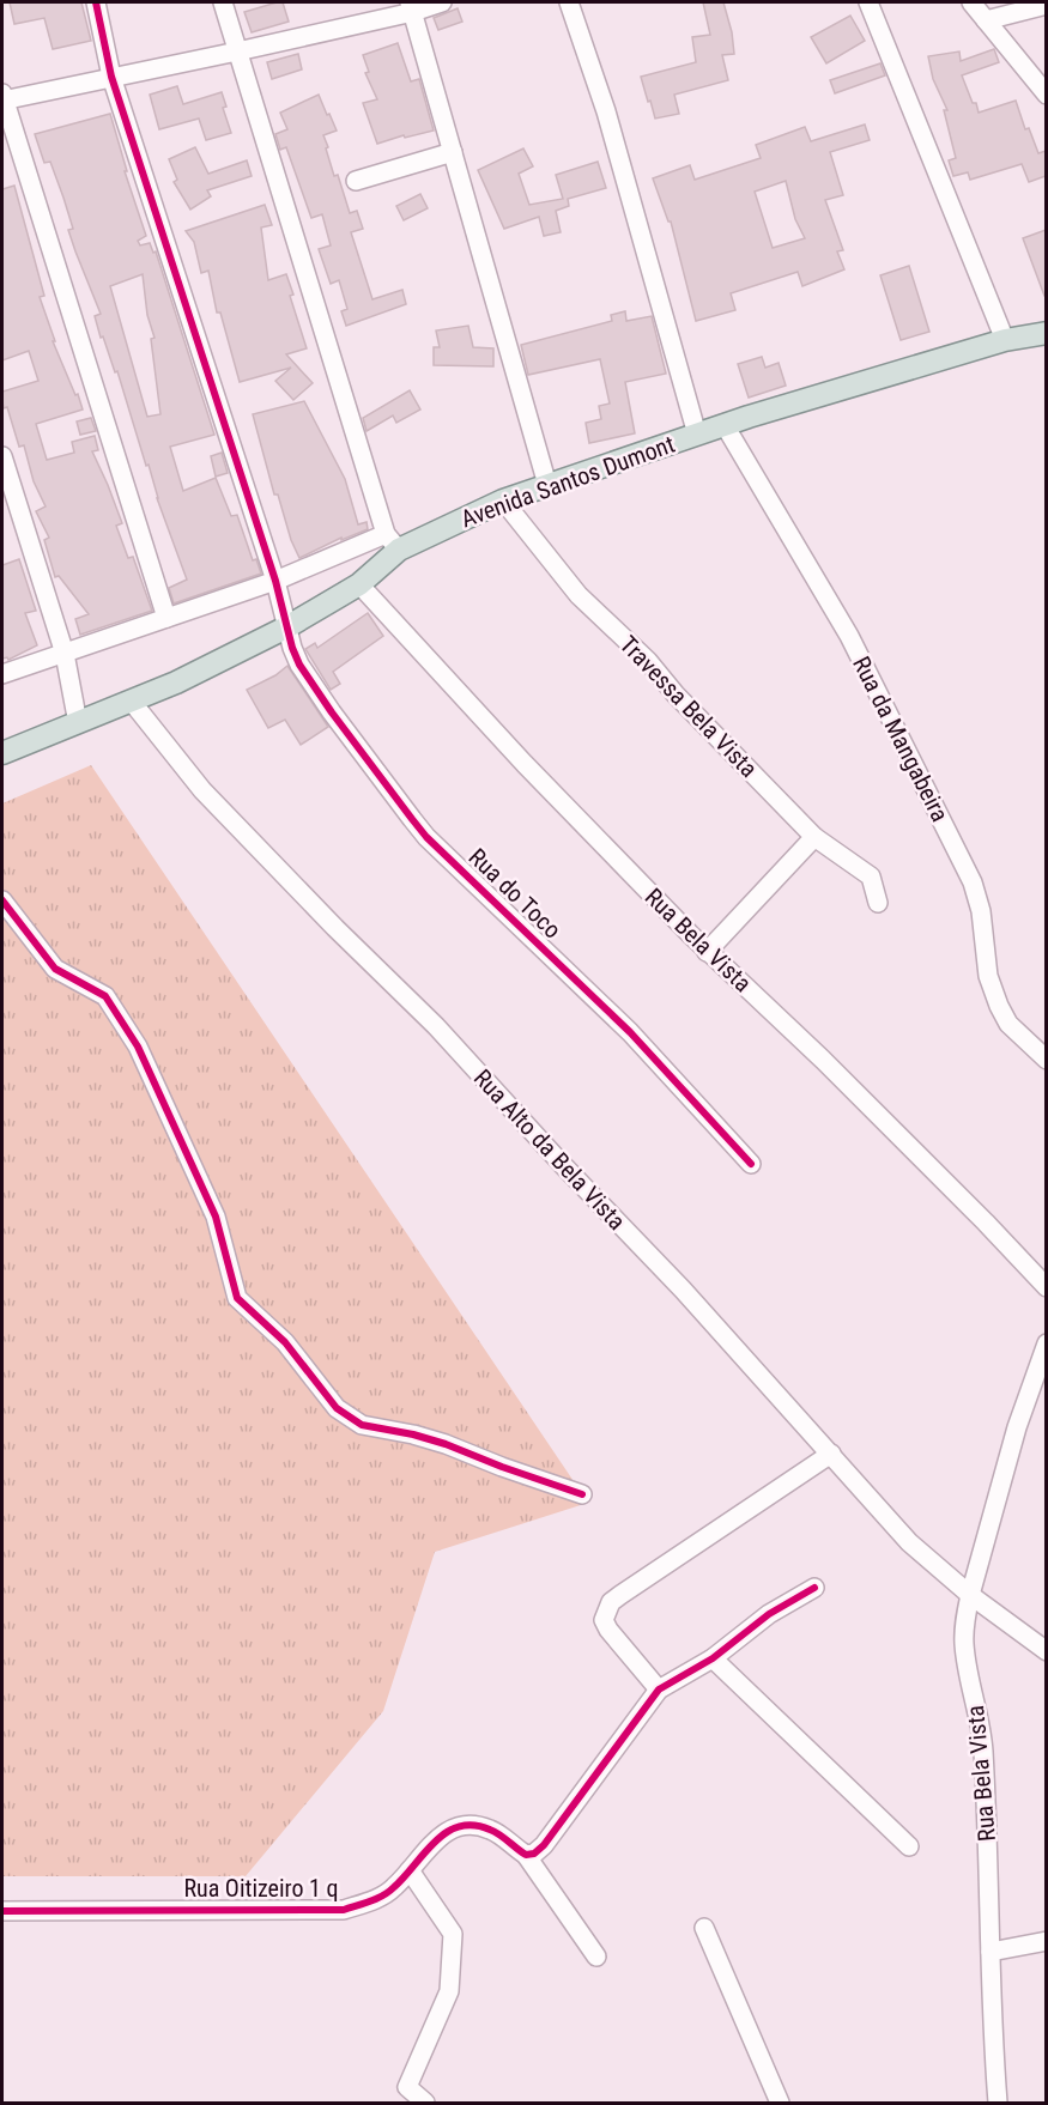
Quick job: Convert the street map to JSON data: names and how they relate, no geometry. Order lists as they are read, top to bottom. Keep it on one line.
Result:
{"streets":{"main road":["Avenida Santos Dumont"],"street":["Travessa Bela Vista","Rua da Mangabeira","Rua do Toco","Rua Bela Vista","Rua Alto da Bela Vista","Rua Oitizeiro 1 q"]},"crossings":[["Avenida Santos Dumont","Travessa Bela Vista"],["Avenida Santos Dumont","Rua da Mangabeira"],["Avenida Santos Dumont","Rua do Toco"],["Avenida Santos Dumont","Rua Bela Vista"],["Avenida Santos Dumont","Rua Alto da Bela Vista"],["Rua Bela Vista","Rua Alto da Bela Vista"]]}
